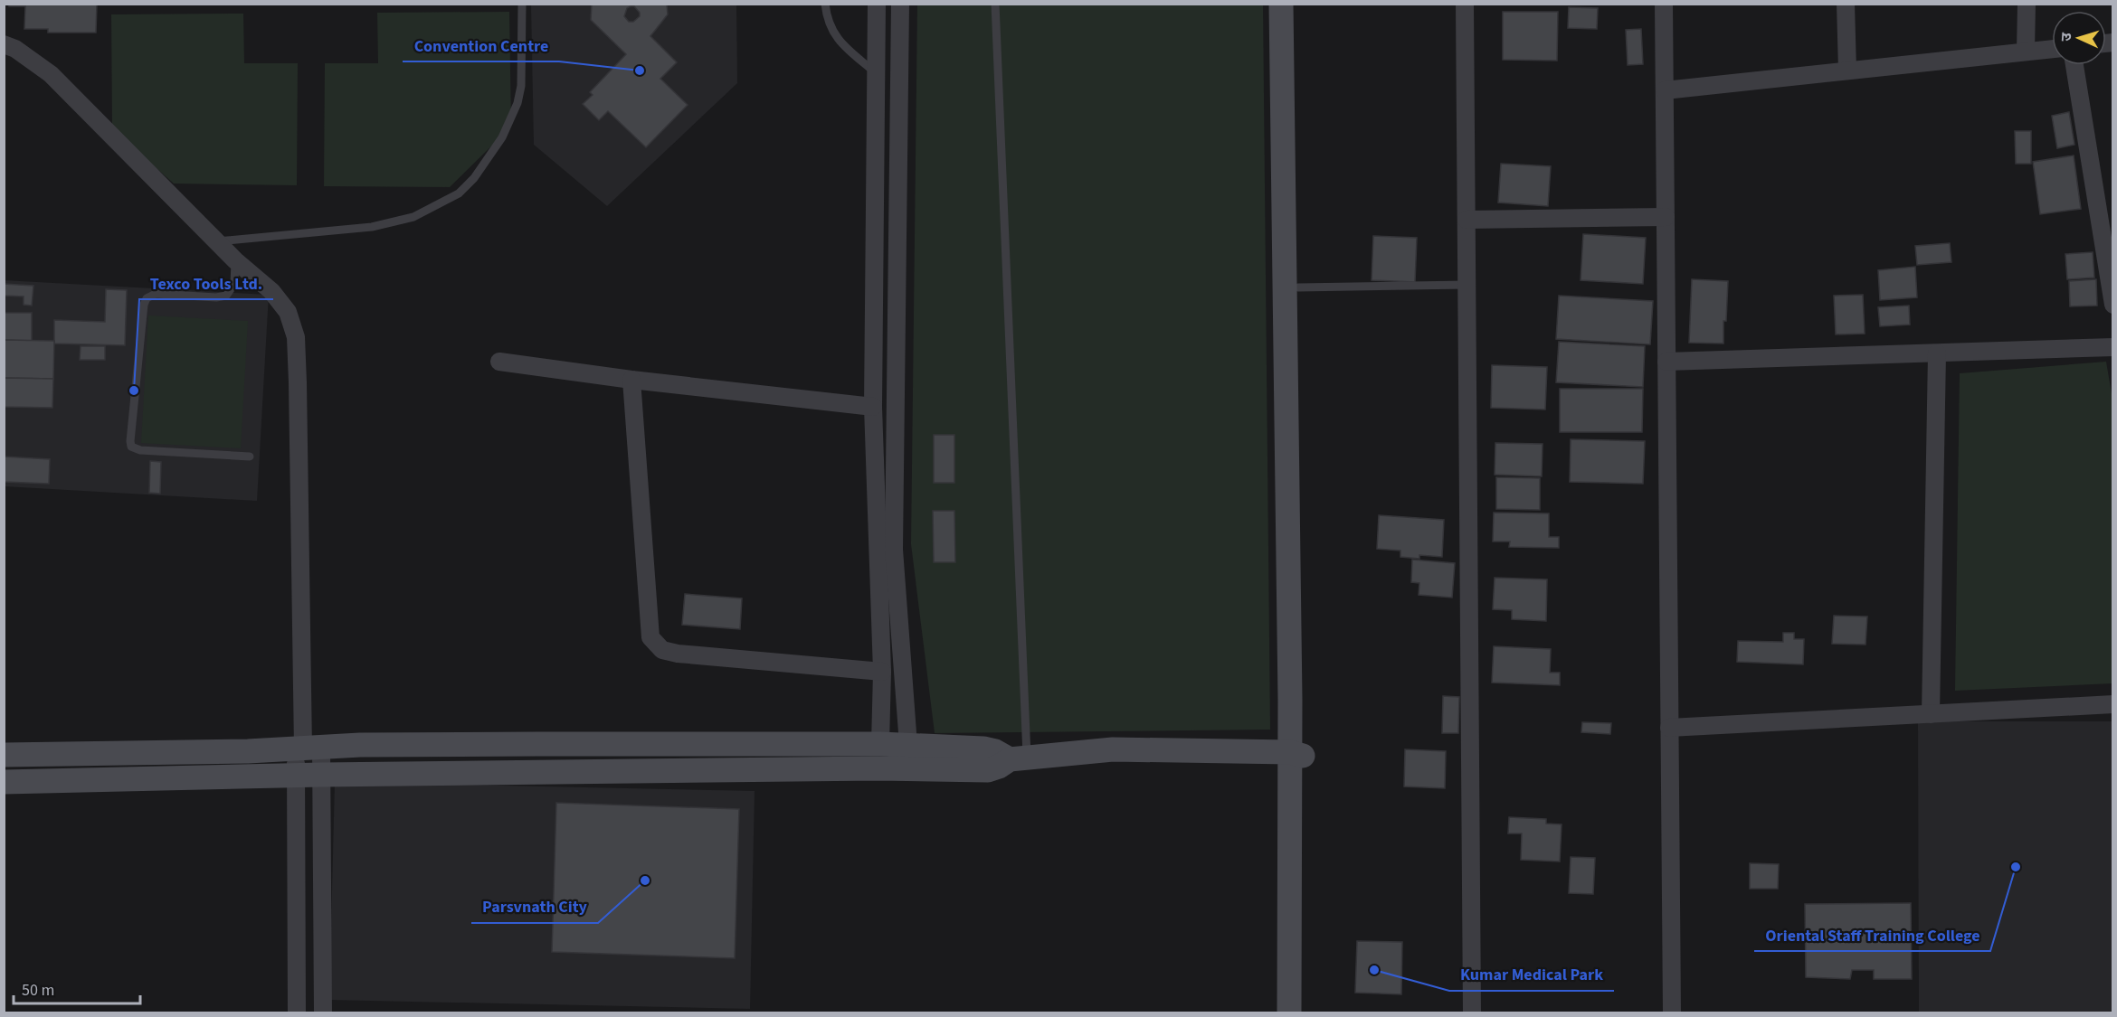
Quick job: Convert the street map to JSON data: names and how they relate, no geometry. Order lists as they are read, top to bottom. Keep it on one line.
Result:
{"places":["Convention Centre","Texco Tools Ltd.","Oriental Staff Training College","Parsvnath City","Kumar Medical Park"],"scale_bar":"50 m","north":"left"}
